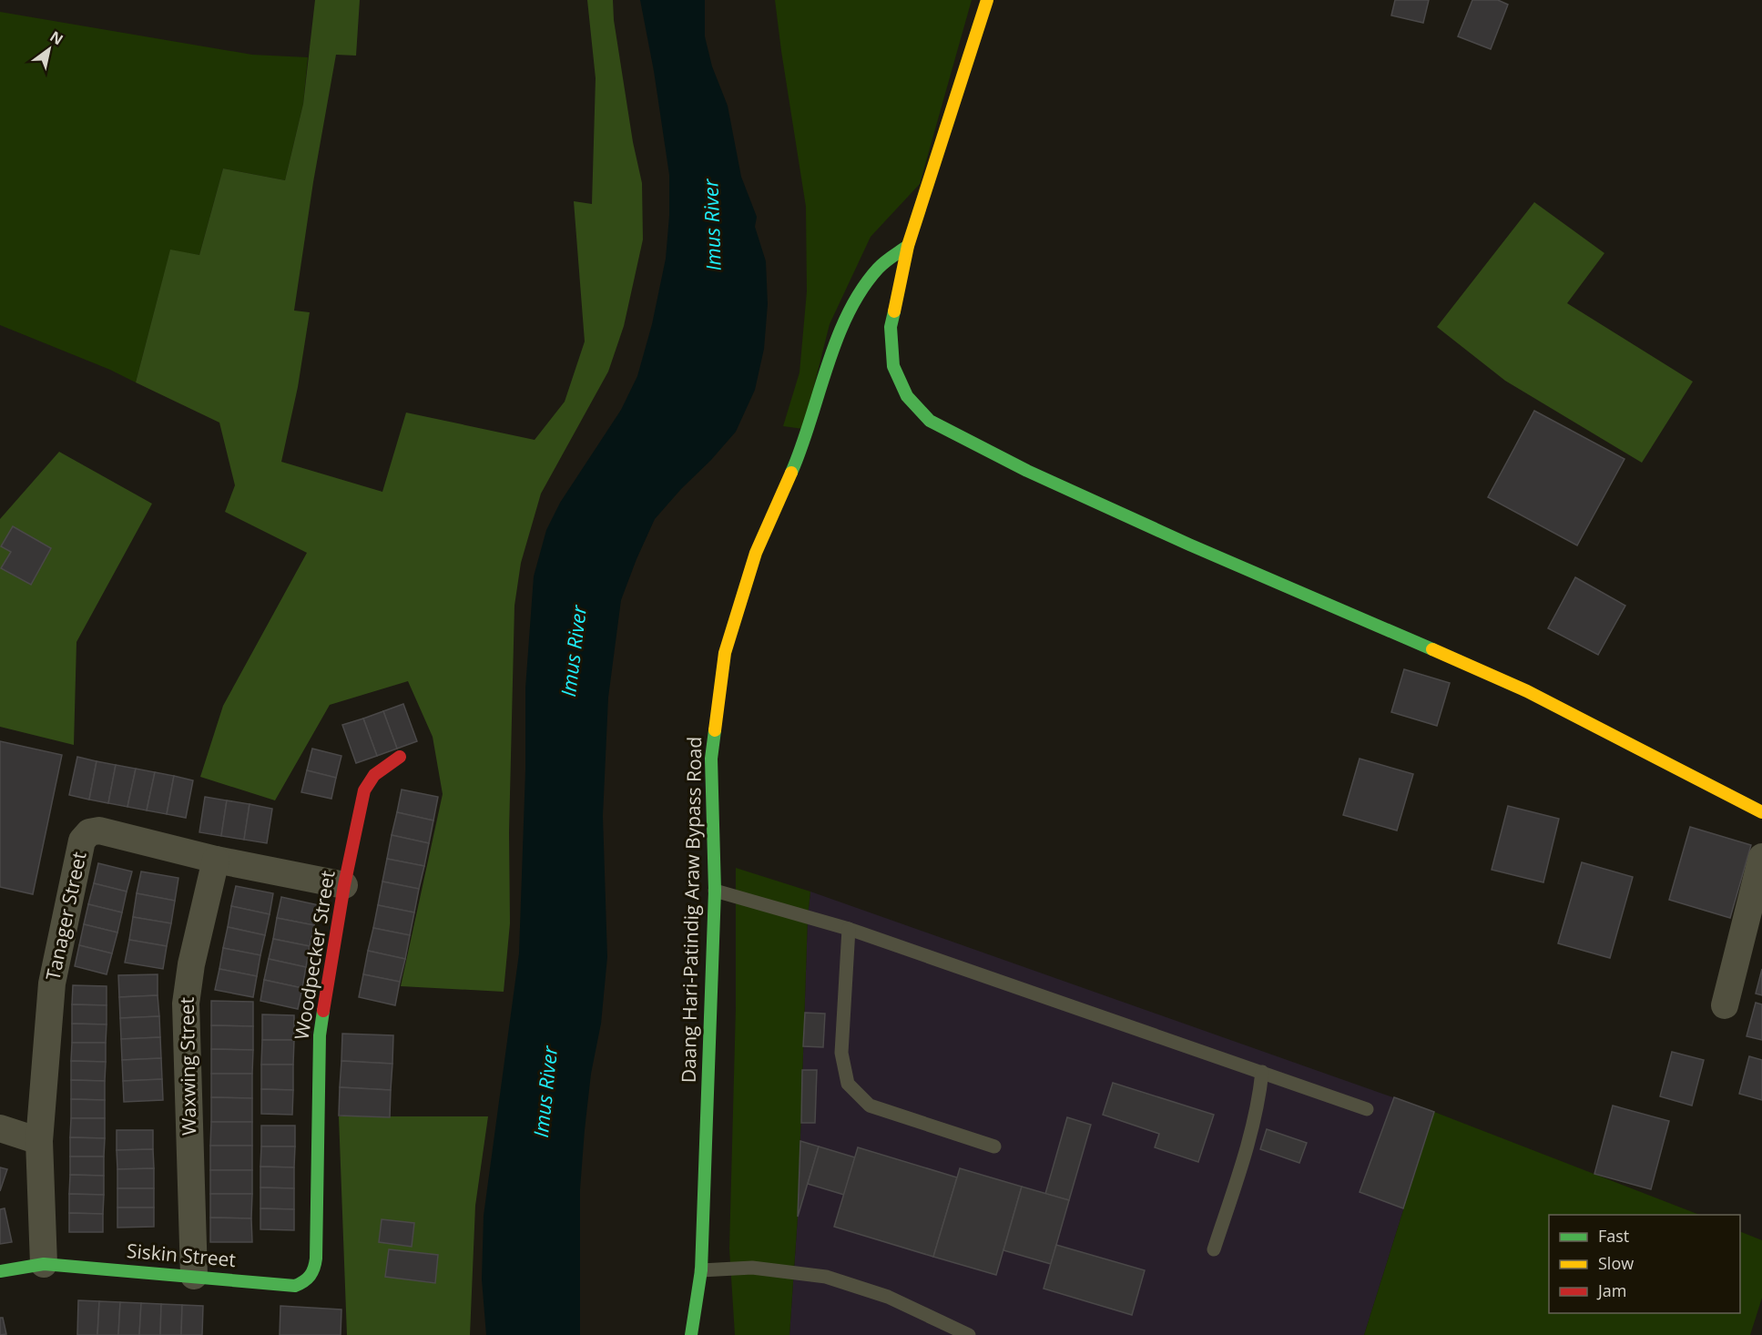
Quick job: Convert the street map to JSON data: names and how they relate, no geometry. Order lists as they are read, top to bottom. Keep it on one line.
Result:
{"streets":{"street":["Daang Hari-Patindig Araw Bypass Road","Tanager Street","Woodpecker Street","Waxwing Street","Siskin Street"]},"crossings":[["Tanager Street","Woodpecker Street"],["Tanager Street","Waxwing Street"],["Tanager Street","Siskin Street"],["Woodpecker Street","Siskin Street"],["Waxwing Street","Siskin Street"]],"water":["Imus River"],"legend":["Fast","Slow","Jam"],"north":"top right"}
